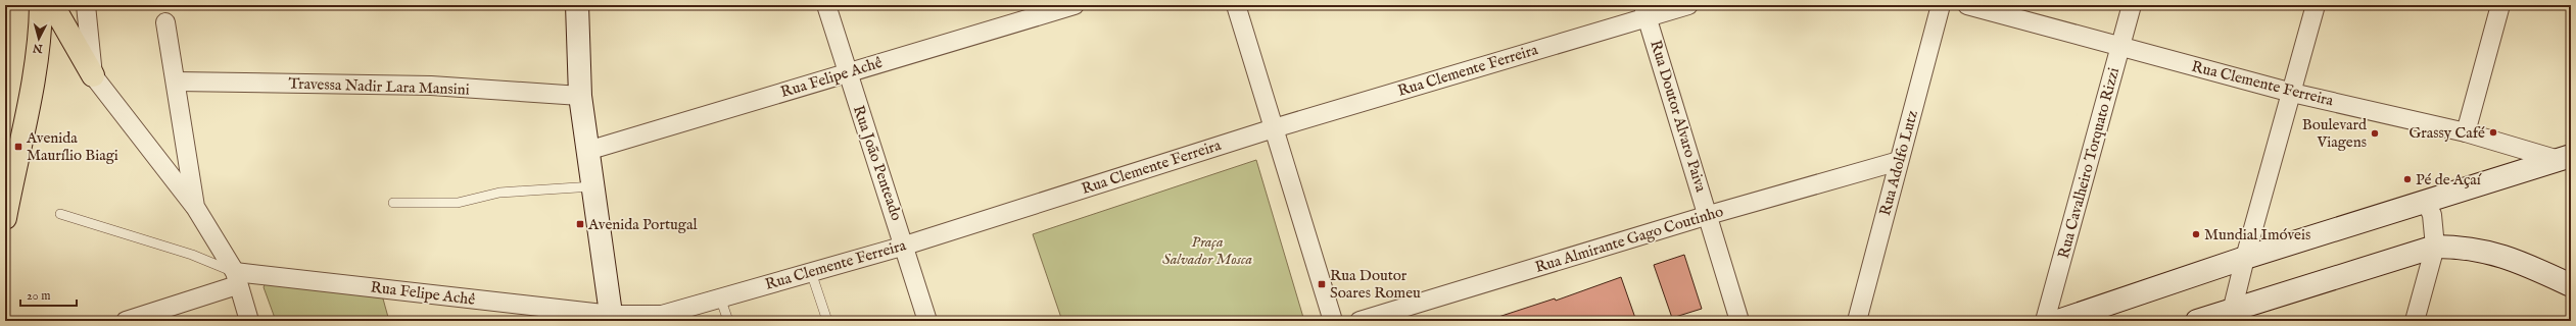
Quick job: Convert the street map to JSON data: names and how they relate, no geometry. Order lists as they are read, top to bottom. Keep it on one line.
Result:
{"streets":{"street":["Rua Clemente Ferreira","Rua Felipe Achê","Travessa Nadir Lara Mansini","Rua Doutor Alvaro Paiva","Rua João Penteado","Rua Adolfo Lutz","Rua Cavalheiro Torquato Rizzi","Rua Almirante Gago Coutinho"]},"crossings":[["Rua Clemente Ferreira","Rua Felipe Achê"],["Rua Clemente Ferreira","Rua Doutor Alvaro Paiva"],["Rua Clemente Ferreira","Rua João Penteado"],["Rua Clemente Ferreira","Rua Cavalheiro Torquato Rizzi"],["Rua Felipe Achê","Rua João Penteado"],["Rua Doutor Alvaro Paiva","Rua Almirante Gago Coutinho"],["Rua Adolfo Lutz","Rua Almirante Gago Coutinho"]],"parks":["Praça Salvador Mosca"],"places":{"other":["Grassy Café","Boulevard Viagens","Pé de Açaí","Mundial Imóveis"],"transit":["Avenida Maurílio Biagi","Avenida Portugal","Rua Doutor Soares Romeu"]},"scale_bar":"20 m","north":"bottom"}
